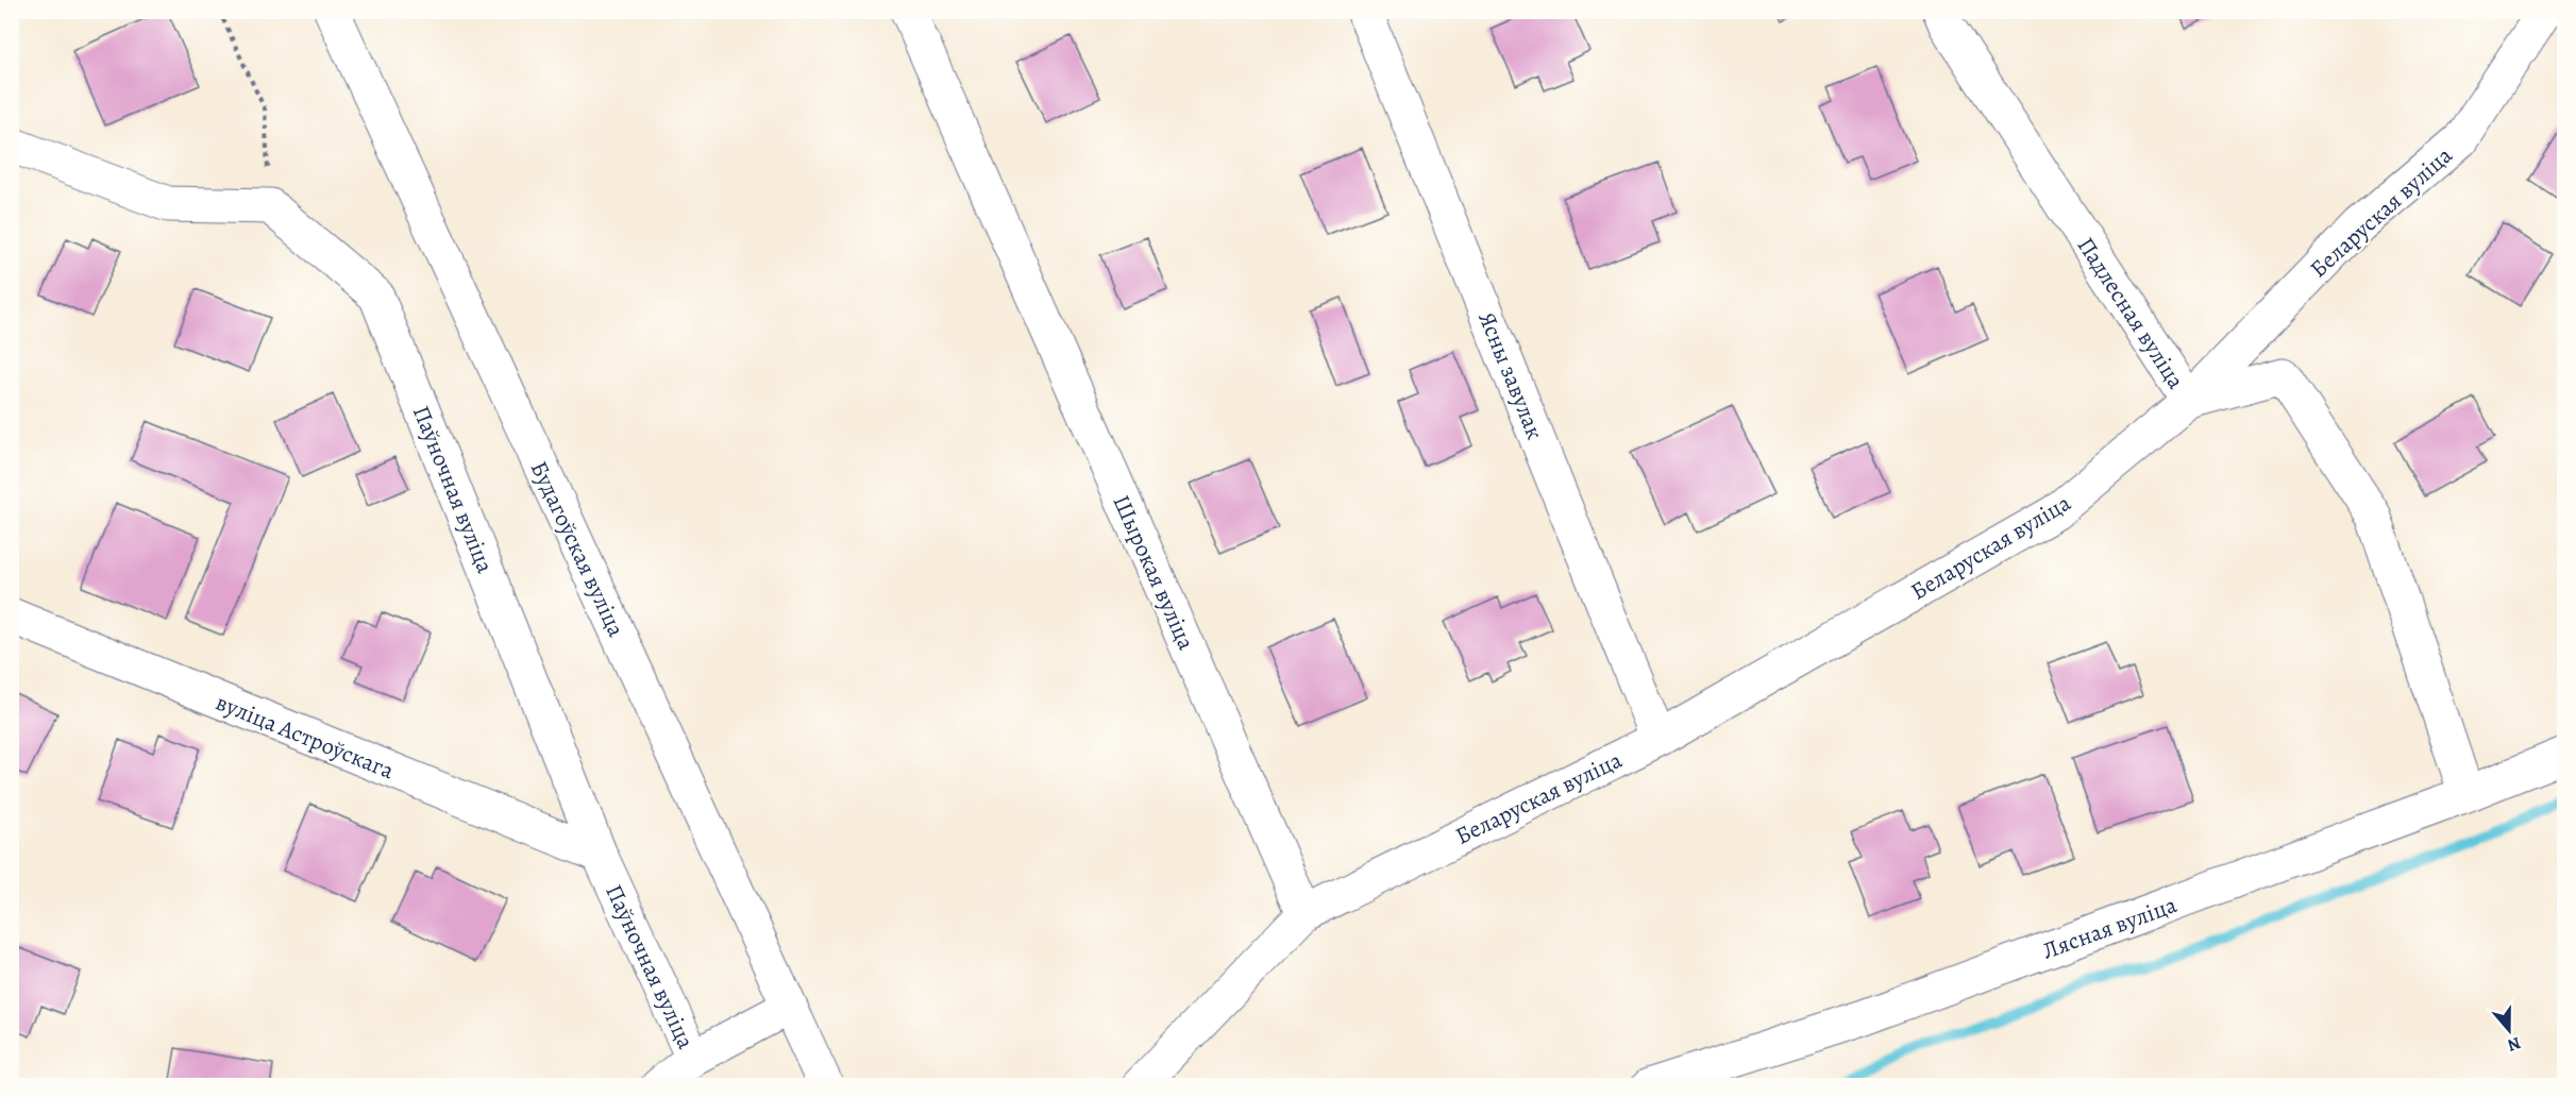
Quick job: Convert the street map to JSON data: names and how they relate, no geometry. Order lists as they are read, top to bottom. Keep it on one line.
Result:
{"streets":{"street":["Беларуская вуліца","Падлесная вуліца","Ясны завулак","Паўночная вуліца","Будагоўская вуліца","Шырокая вуліца","вуліца Астроўскага","Лясная вуліца"]},"crossings":[["Беларуская вуліца","Падлесная вуліца"],["Беларуская вуліца","Ясны завулак"],["Беларуская вуліца","Шырокая вуліца"],["Падлесная вуліца","Лясная вуліца"],["Паўночная вуліца","вуліца Астроўскага"]],"north":"bottom"}
